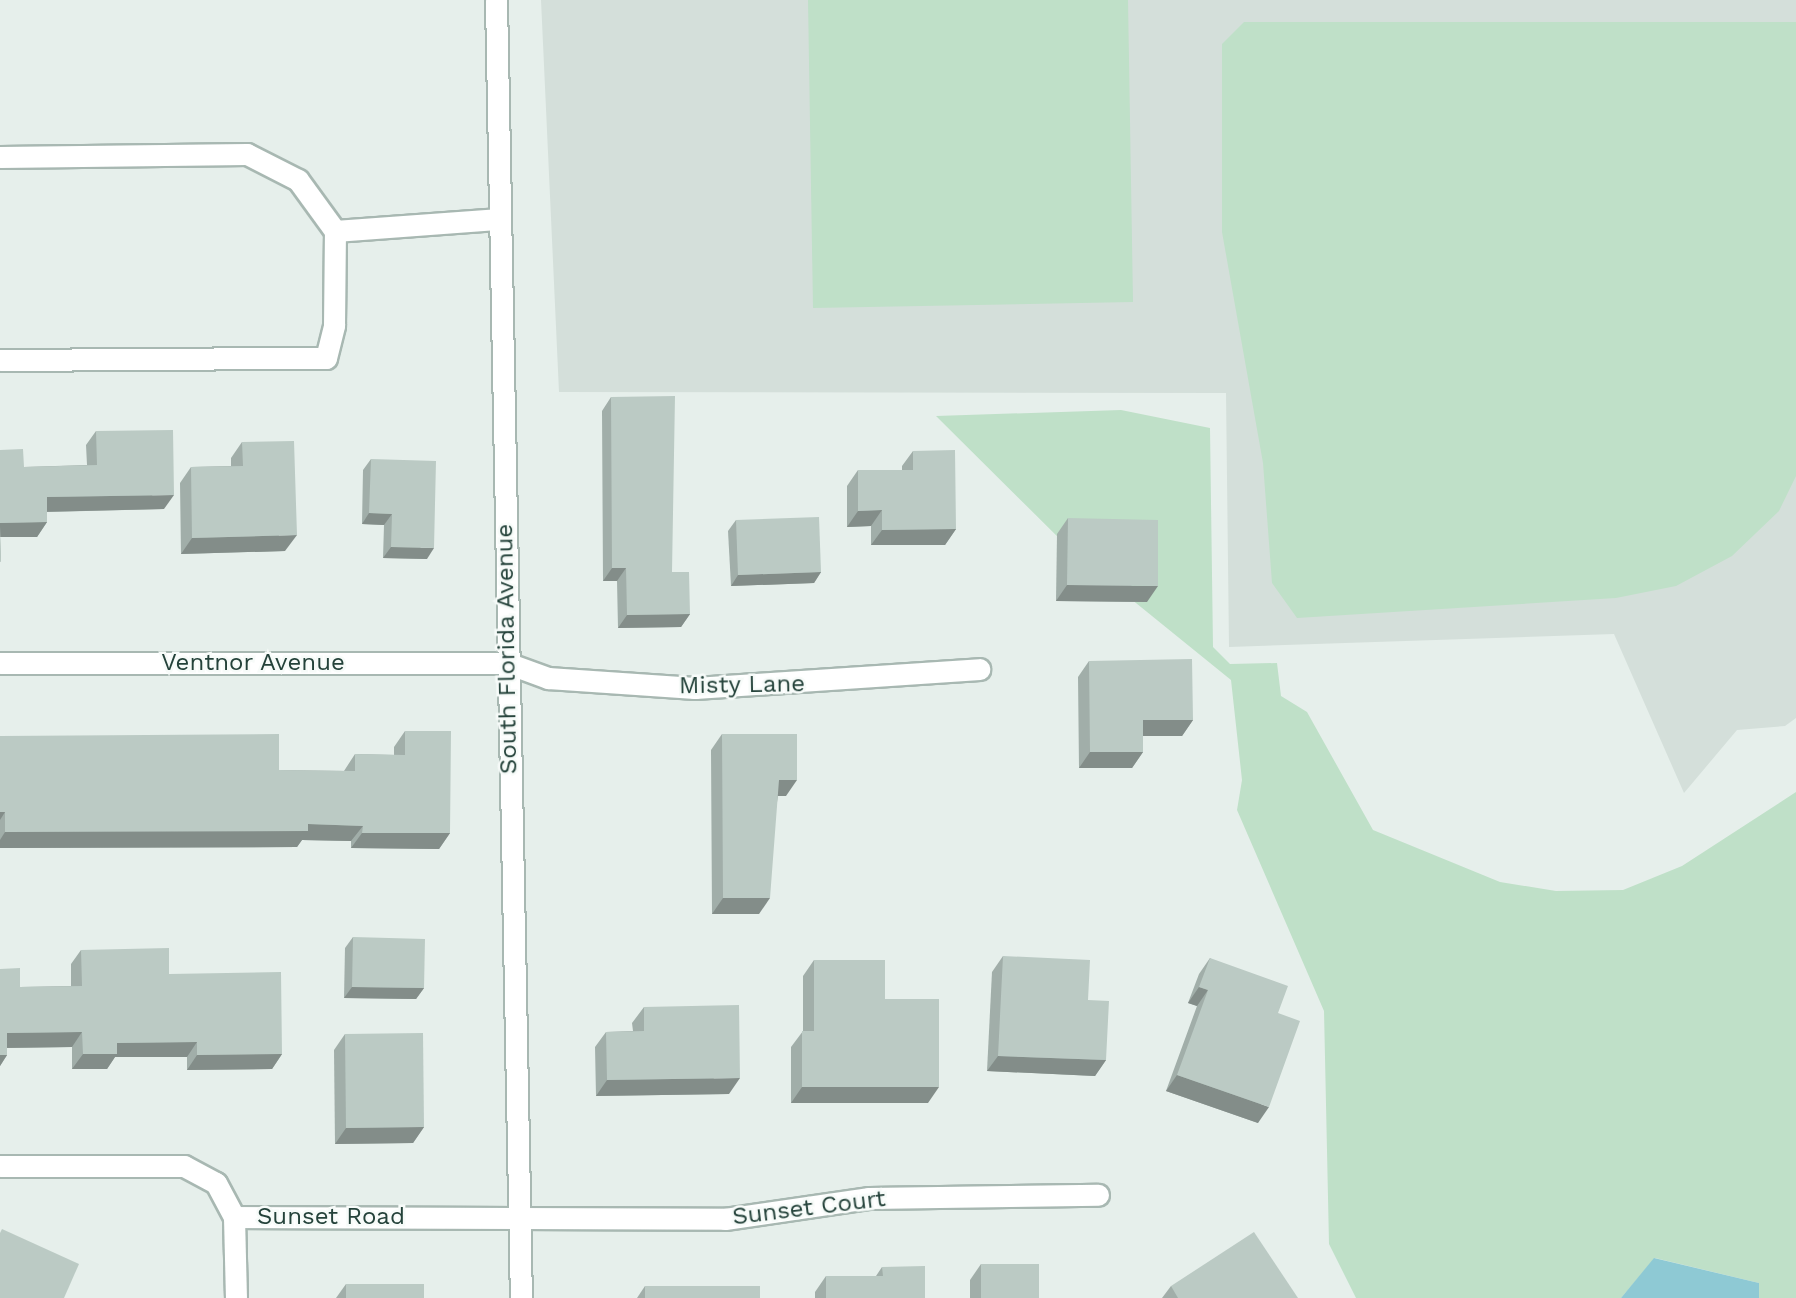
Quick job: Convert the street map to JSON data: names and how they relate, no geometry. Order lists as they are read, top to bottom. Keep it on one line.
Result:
{"streets":{"street":["South Florida Avenue","Ventnor Avenue","Misty Lane","Sunset Court","Sunset Road"]},"crossings":[["South Florida Avenue","Ventnor Avenue"],["South Florida Avenue","Misty Lane"],["South Florida Avenue","Sunset Court"],["South Florida Avenue","Sunset Road"],["Ventnor Avenue","Misty Lane"],["Sunset Court","Sunset Road"]]}
